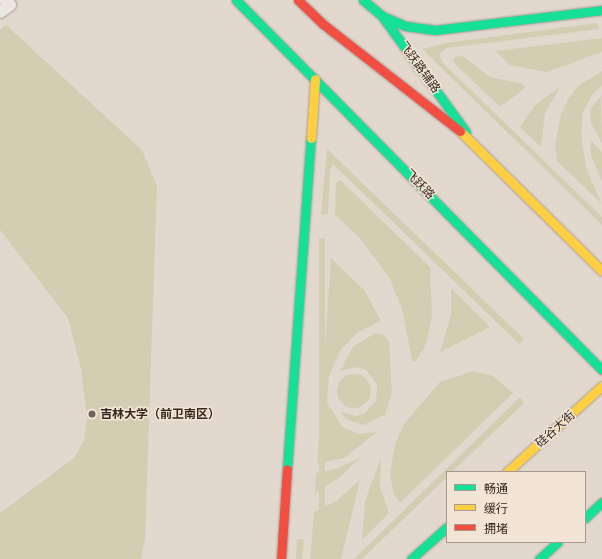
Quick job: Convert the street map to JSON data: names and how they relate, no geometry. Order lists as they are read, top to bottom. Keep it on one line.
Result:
{"streets":{"main road":["飞跃路辅路","飞跃路","硅谷大街"]},"places":["吉林大学（前卫南区）"],"legend":["畅通","缓行","拥堵"]}
